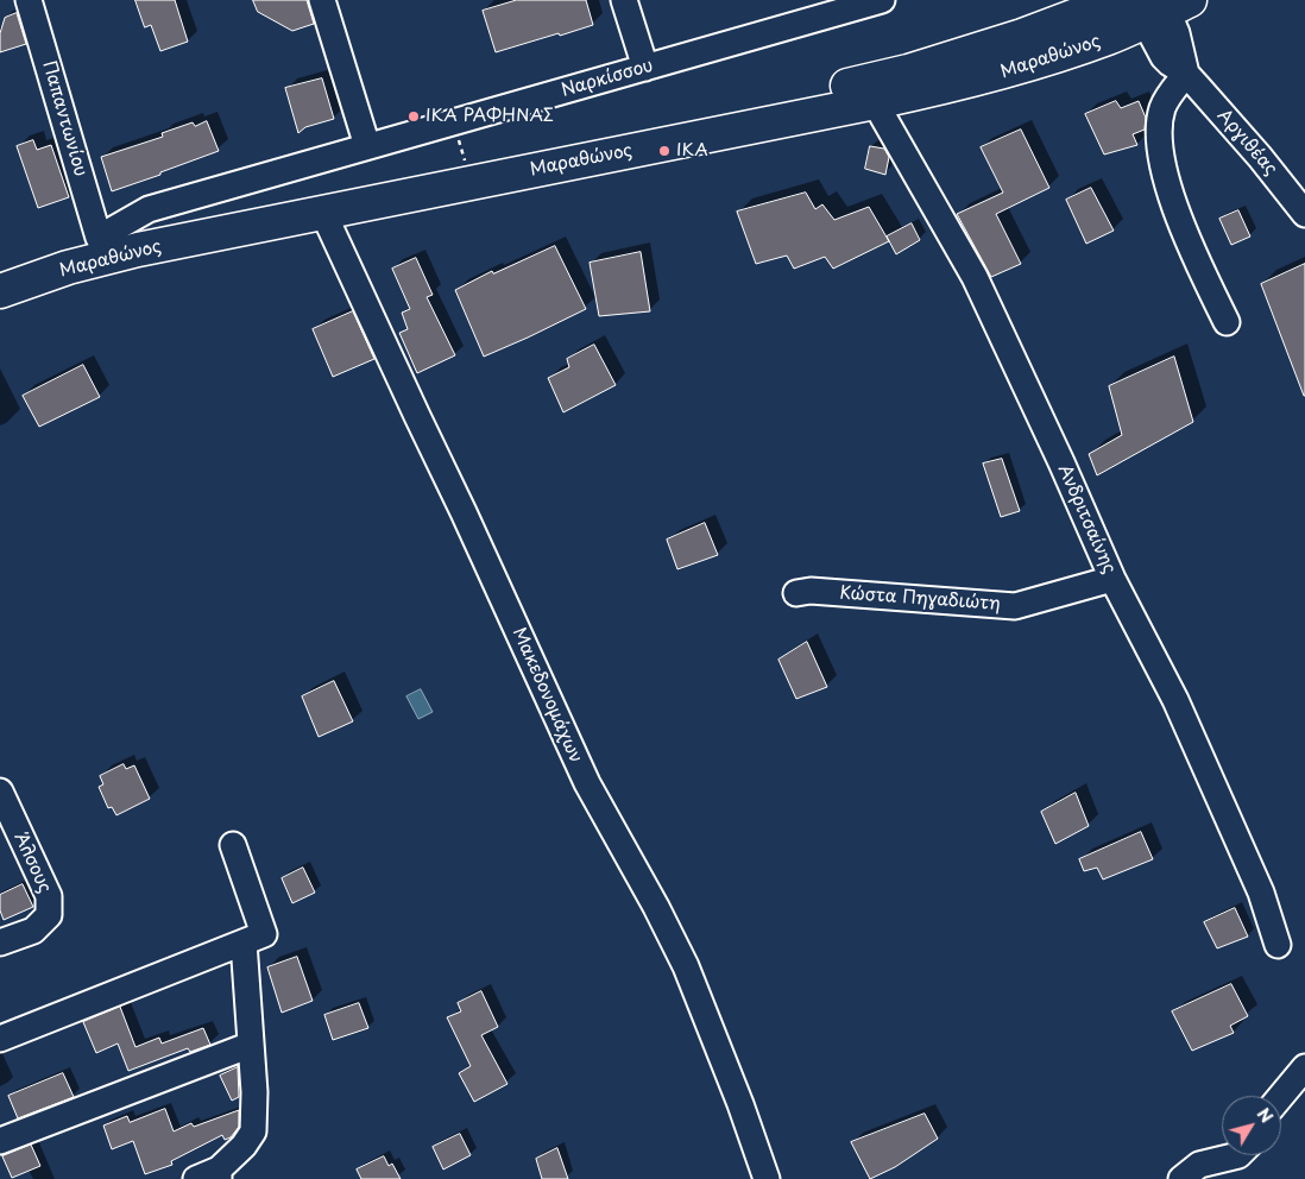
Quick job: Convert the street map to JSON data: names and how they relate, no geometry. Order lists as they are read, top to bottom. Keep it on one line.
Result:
{"streets":{"main road":["Μαραθώνος"],"street":["Ναρκίσσου","Παπαντωνίου","Αργιθέας","Ανδριτσαίνης","Κώστα Πηγαδιώτη","Μακεδονομάχων","Άλσους"]},"crossings":[["Μαραθώνος","Ναρκίσσου"],["Μαραθώνος","Παπαντωνίου"],["Μαραθώνος","Αργιθέας"],["Μαραθώνος","Ανδριτσαίνης"],["Μαραθώνος","Μακεδονομάχων"],["Ναρκίσσου","Παπαντωνίου"],["Ανδριτσαίνης","Κώστα Πηγαδιώτη"]],"places":["ΙΚΑ ΡΑΦΗΝΑΣ","ΙΚΑ"],"north":"top right"}
